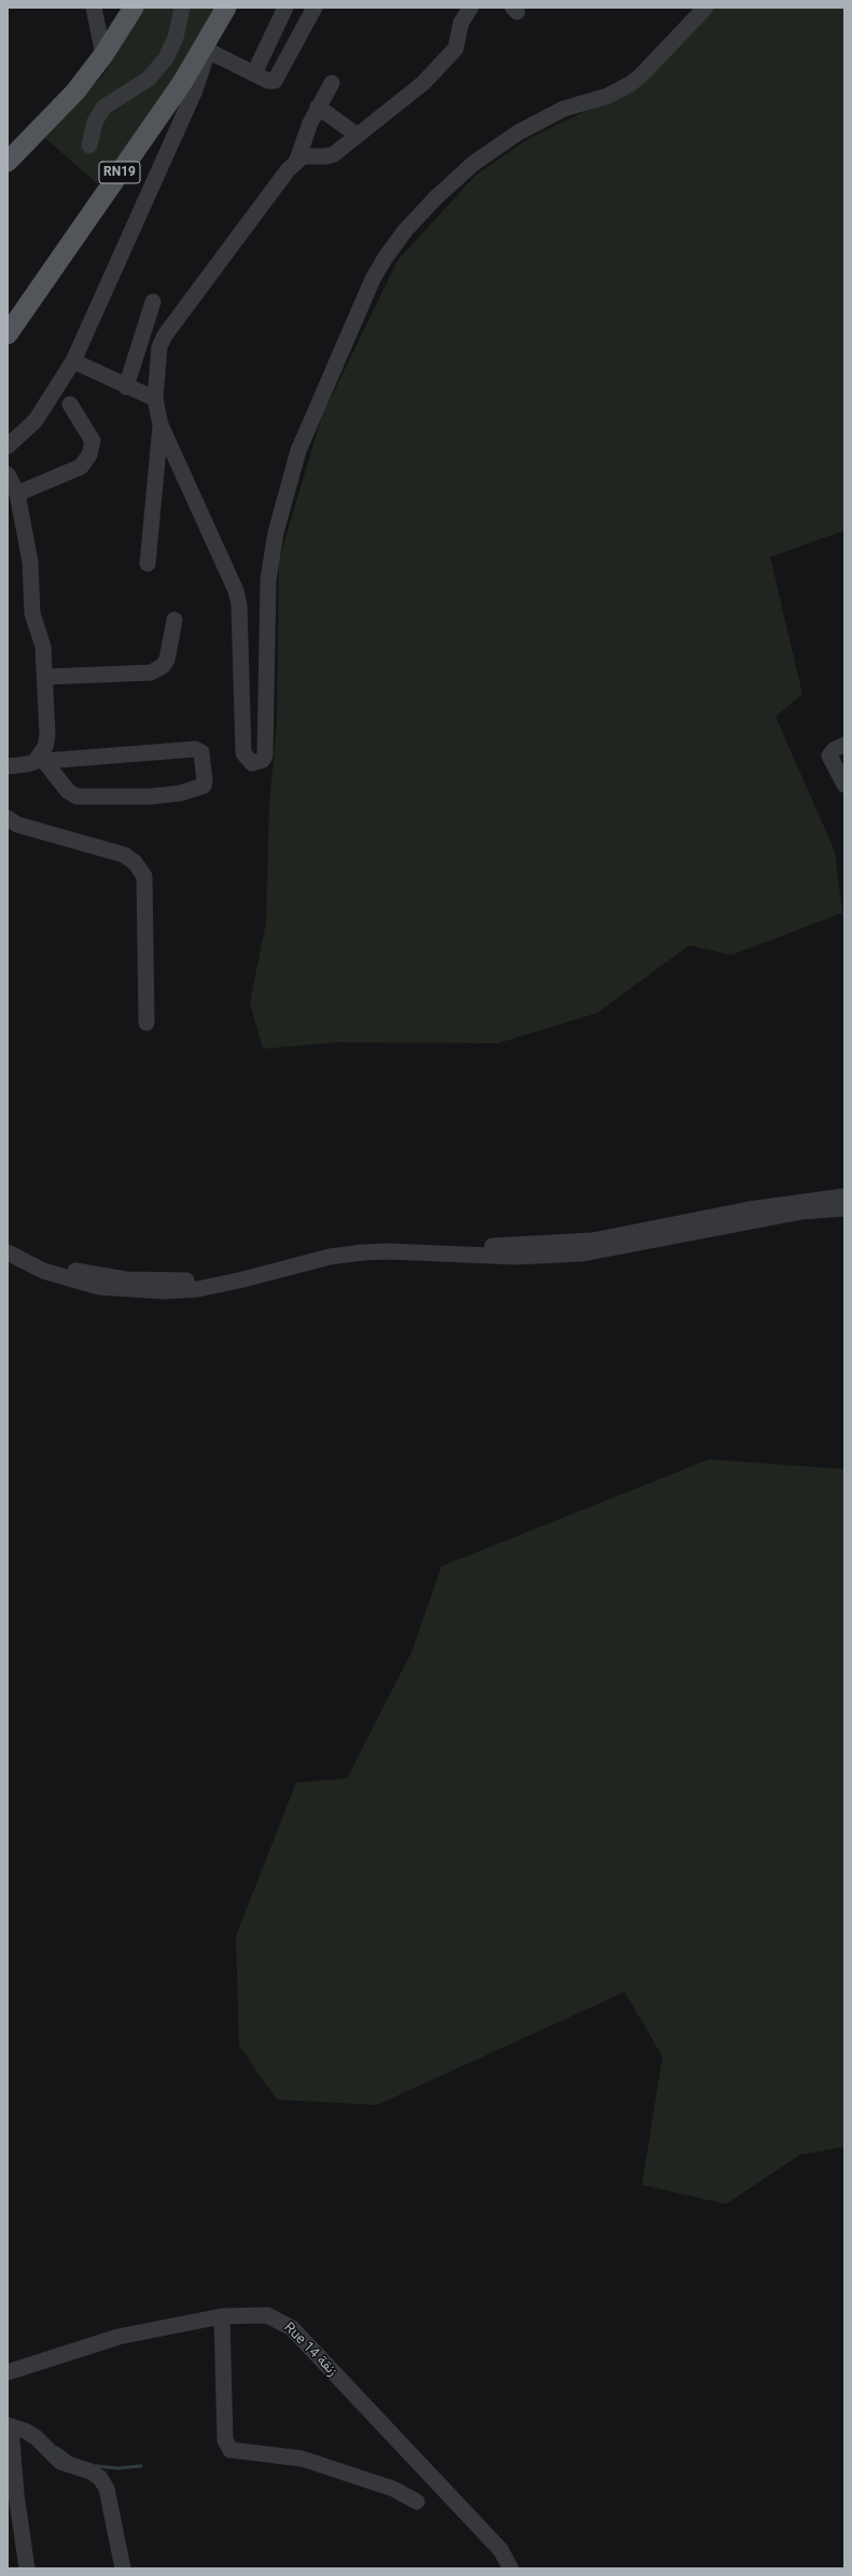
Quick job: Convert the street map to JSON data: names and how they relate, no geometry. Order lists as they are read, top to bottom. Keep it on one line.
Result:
{"streets":{"main road":["RN19"],"street":["Rue 14 زنقة"]}}
